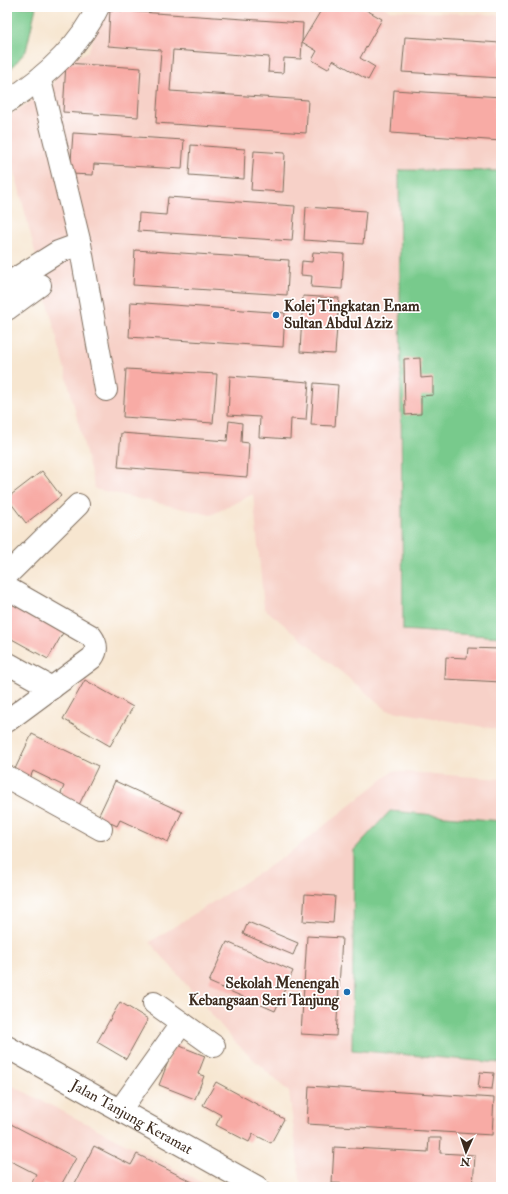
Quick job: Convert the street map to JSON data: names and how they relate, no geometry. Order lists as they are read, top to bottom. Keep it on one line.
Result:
{"streets":{"street":["Jalan Tanjung Keramat"]},"places":["Kolej Tingkatan Enam Sultan Abdul Aziz","Sekolah Menengah Kebangsaan Seri Tanjung"],"north":"bottom"}
